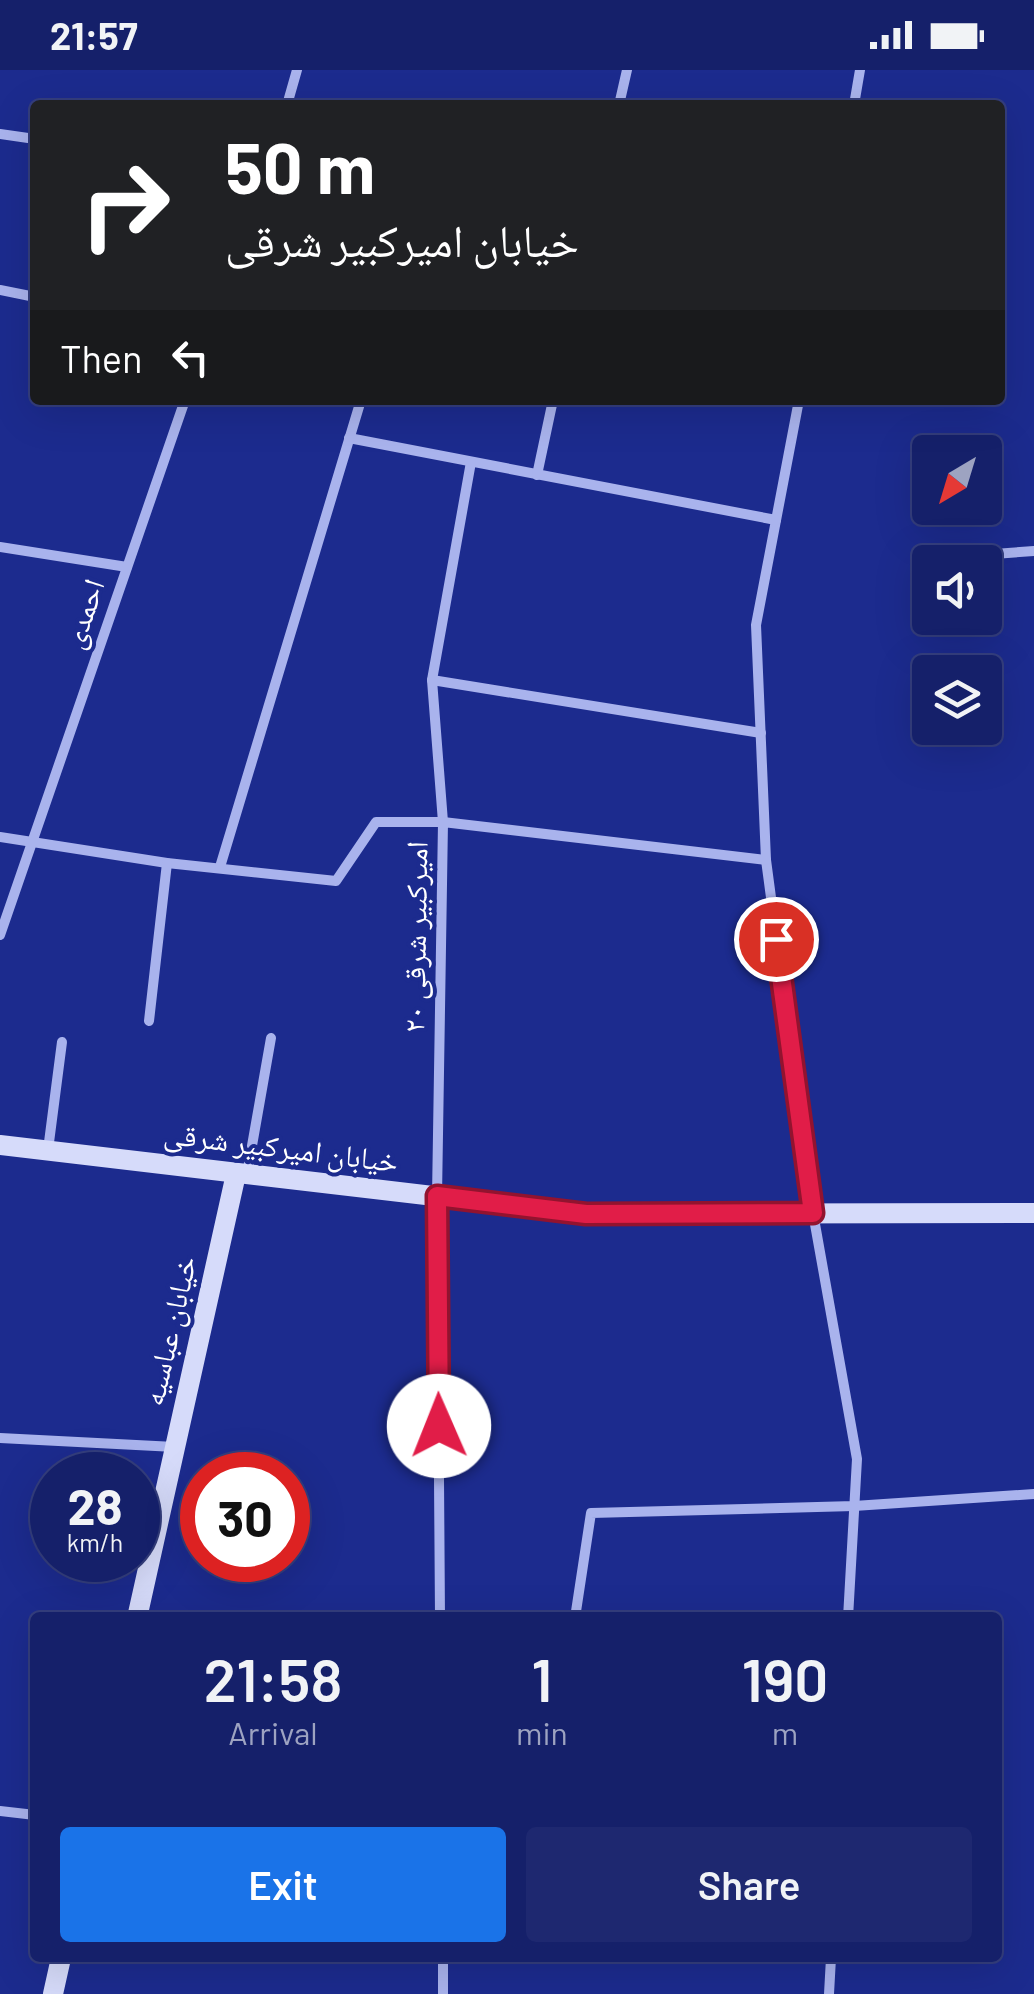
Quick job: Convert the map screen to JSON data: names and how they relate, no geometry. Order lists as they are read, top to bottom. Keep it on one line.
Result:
{"streets":{"main road":["خیابان امیرکبیر شرقی","خیابان عباسیه"],"street":["احمدی","امیرکبیر شرقی ۲۰"]},"crossings":[["امیرکبیر شرقی ۲۰","خیابان امیرکبیر شرقی"],["خیابان امیرکبیر شرقی","خیابان عباسیه"]],"north":"bottom left","page":{"status":"21:57","turn":["50 m","خیابان امیرکبیر شرقی"],"then":"Then","speed":"28 km/h","limit":"30","eta":["21:58","Arrival","1","min","190","m"],"buttons":["Exit","Share"]}}
